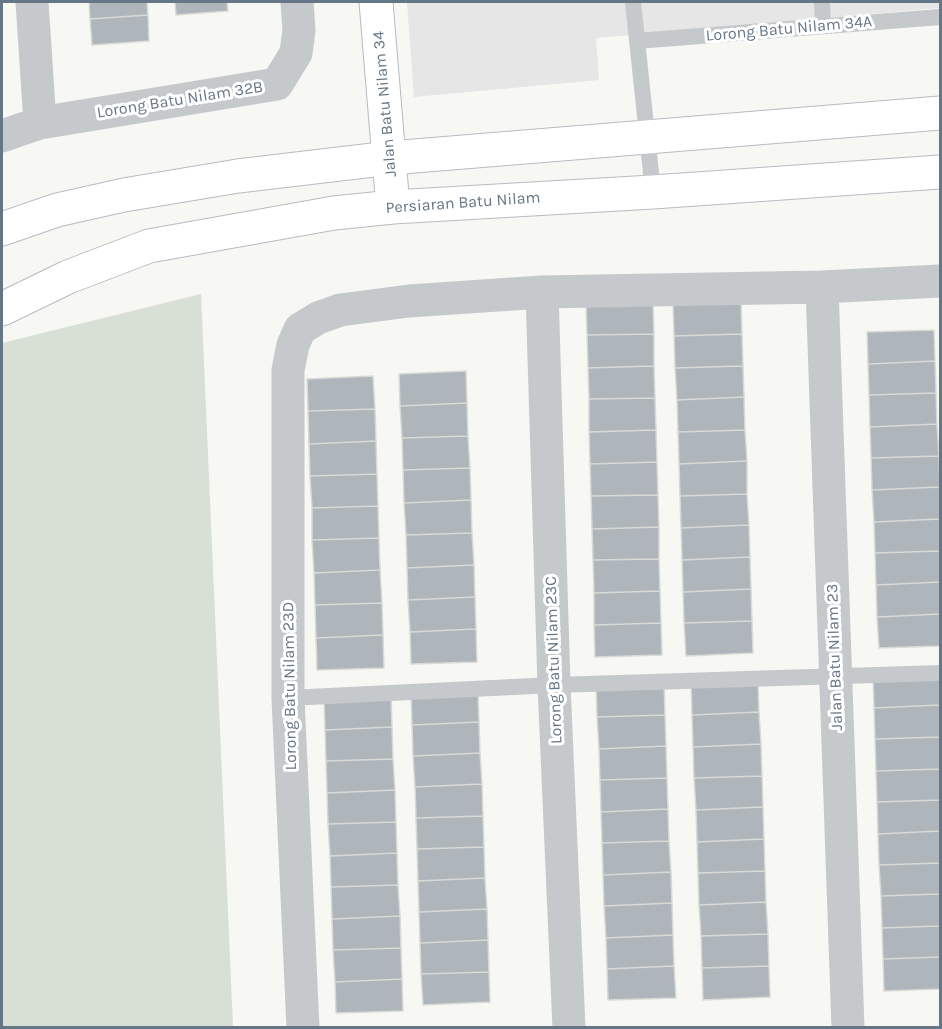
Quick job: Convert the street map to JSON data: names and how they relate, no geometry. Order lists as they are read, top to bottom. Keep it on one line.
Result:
{"streets":{"main road":["Jalan Batu Nilam 34","Persiaran Batu Nilam"],"street":["Lorong Batu Nilam 32B","Jalan Batu Nilam 23","Lorong Batu Nilam 23C","Lorong Batu Nilam 23D"],"lane":["Lorong Batu Nilam 34A"]},"crossings":[["Jalan Batu Nilam 34","Persiaran Batu Nilam"],["Lorong Batu Nilam 23C","Lorong Batu Nilam 23D"]]}
